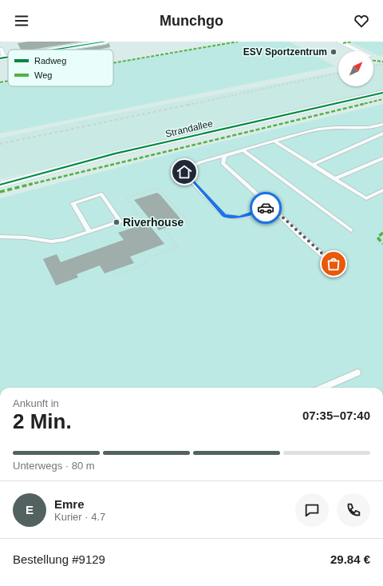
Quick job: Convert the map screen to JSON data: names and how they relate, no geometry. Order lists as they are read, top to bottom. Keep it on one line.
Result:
{"streets":{"street":["Strandallee"]},"places":["ESV Sportzentrum","Riverhouse"],"legend":["Radweg","Weg"],"north":"top right","page":{"header":"Munchgo","heading":["2 Min.","Ankunft in","07:35–07:40"],"panel":["Emre","Kurier · 4.7","Bestellung #9129","29.84 €"],"bar":"Unterwegs · 80 m","round":"E"}}
